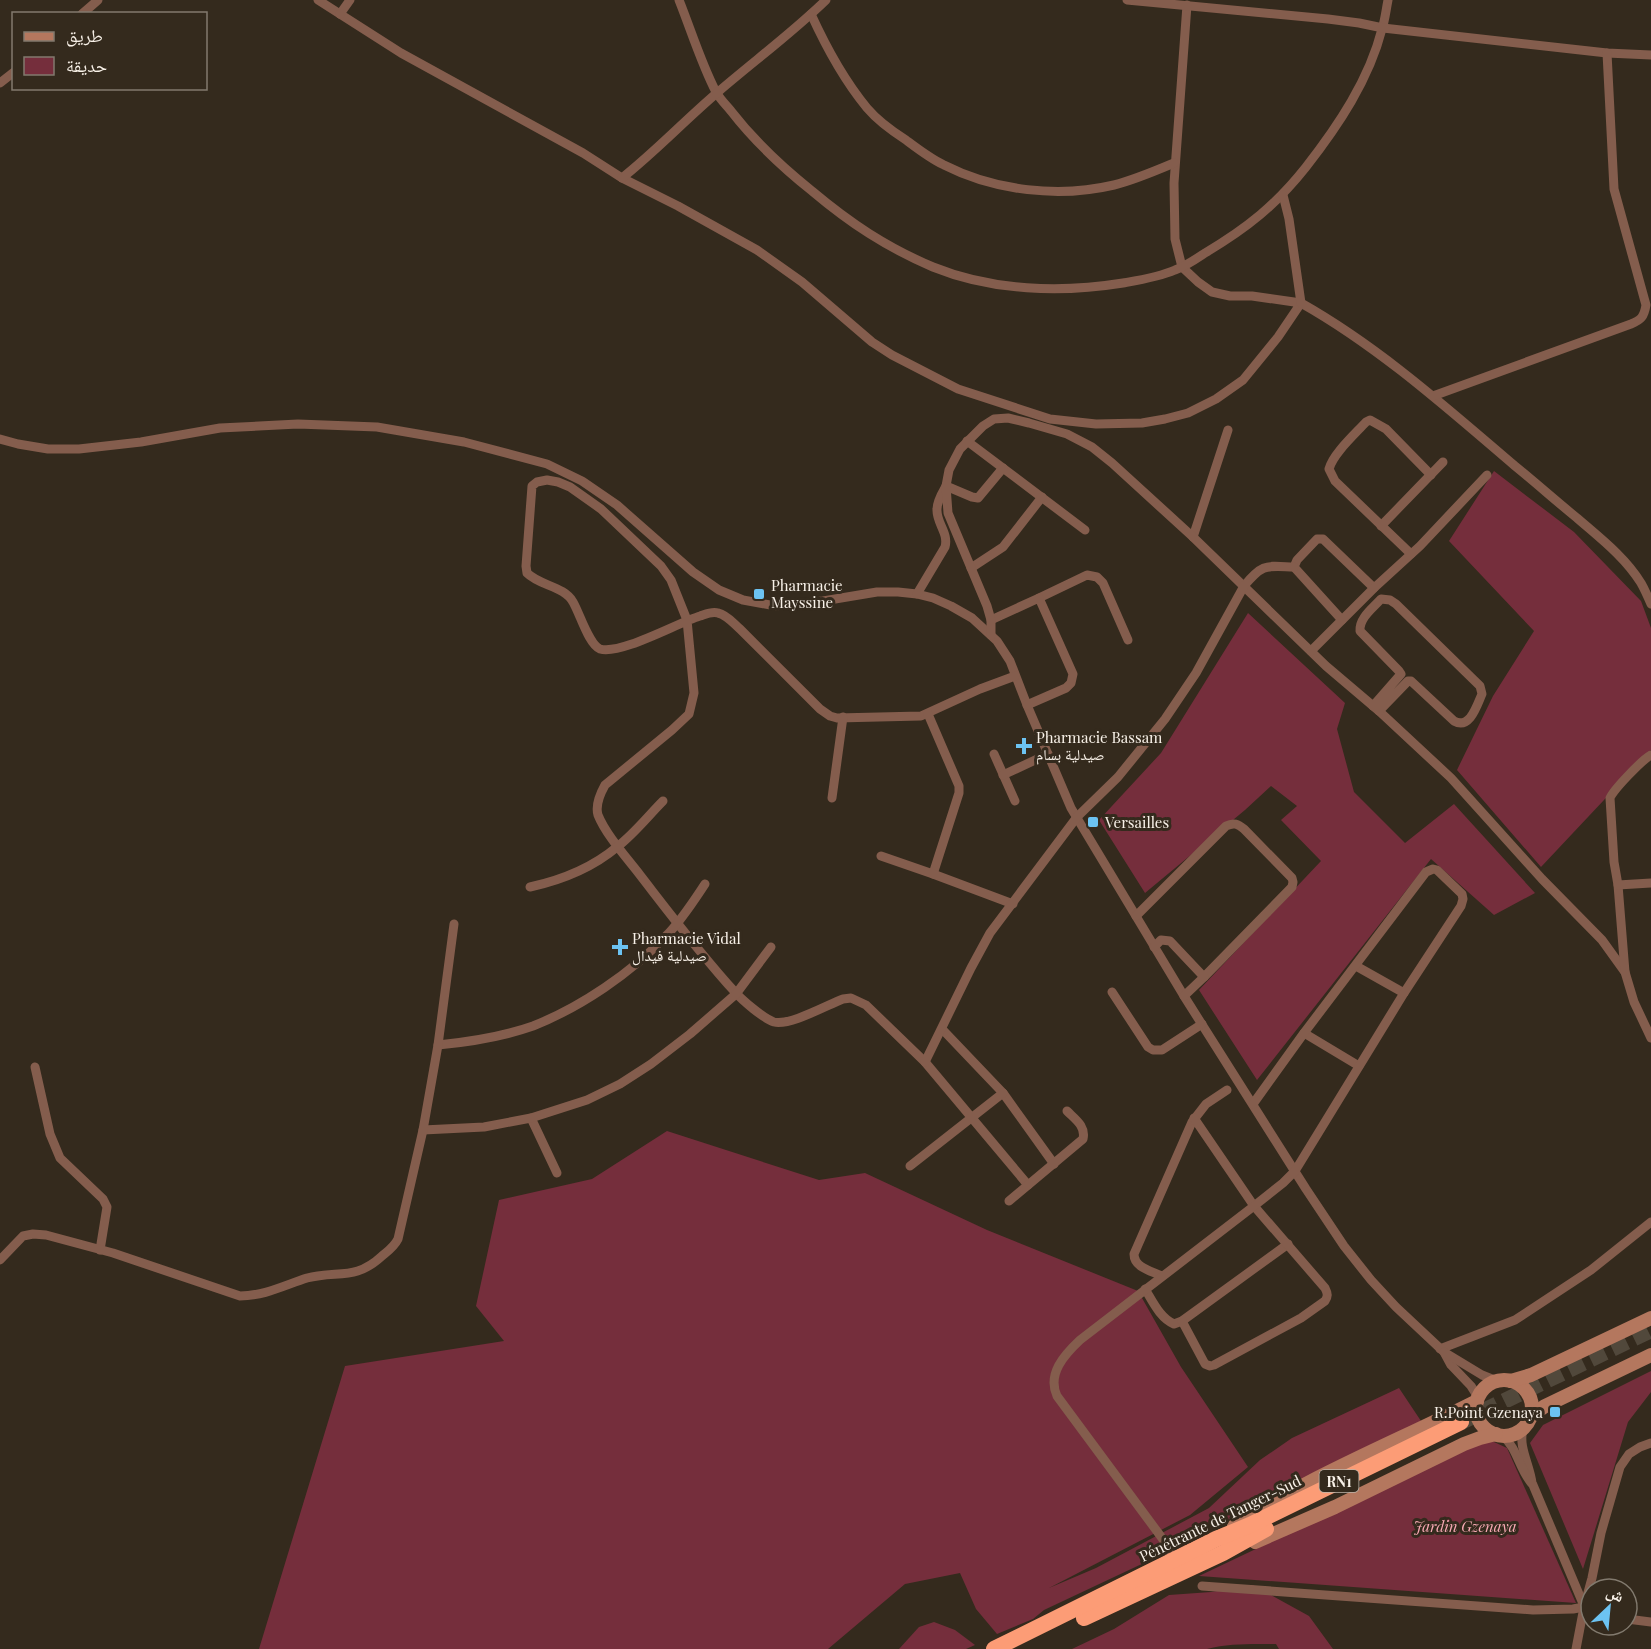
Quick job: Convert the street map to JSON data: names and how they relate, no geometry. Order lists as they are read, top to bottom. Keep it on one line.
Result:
{"streets":{"highway":["RN1","Pénétrante de Tanger-Sud"]},"parks":["Jardin Gzenaya"],"places":{"transit":["Pharmacie Mayssine","Versailles","R.Point Gzenaya"],"health":["Pharmacie Bassam صيدلية بسام","Pharmacie Vidal صيدلية فيدال"]},"legend":["طريق","حديقة"],"north":"top right"}
